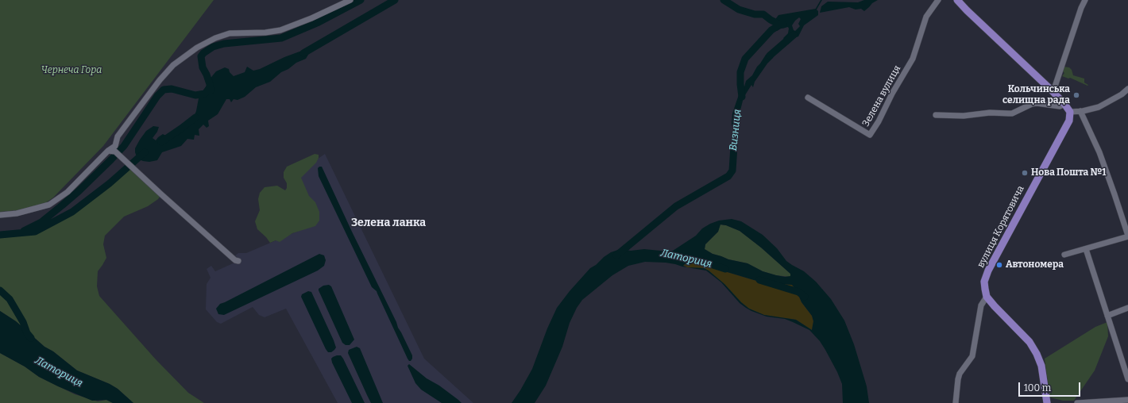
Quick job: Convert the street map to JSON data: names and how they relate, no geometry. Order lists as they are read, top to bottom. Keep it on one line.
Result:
{"streets":{"main road":["вулиця Корятовича"],"street":["Зелена вулиця"]},"districts":["Зелена ланка"],"water":["Визниця","Латориця"],"parks":["Чернеча Гора"],"places":["Кольчинська селищна рада","Нова Пошта №1","Автономера"],"scale_bar":"100 m"}
